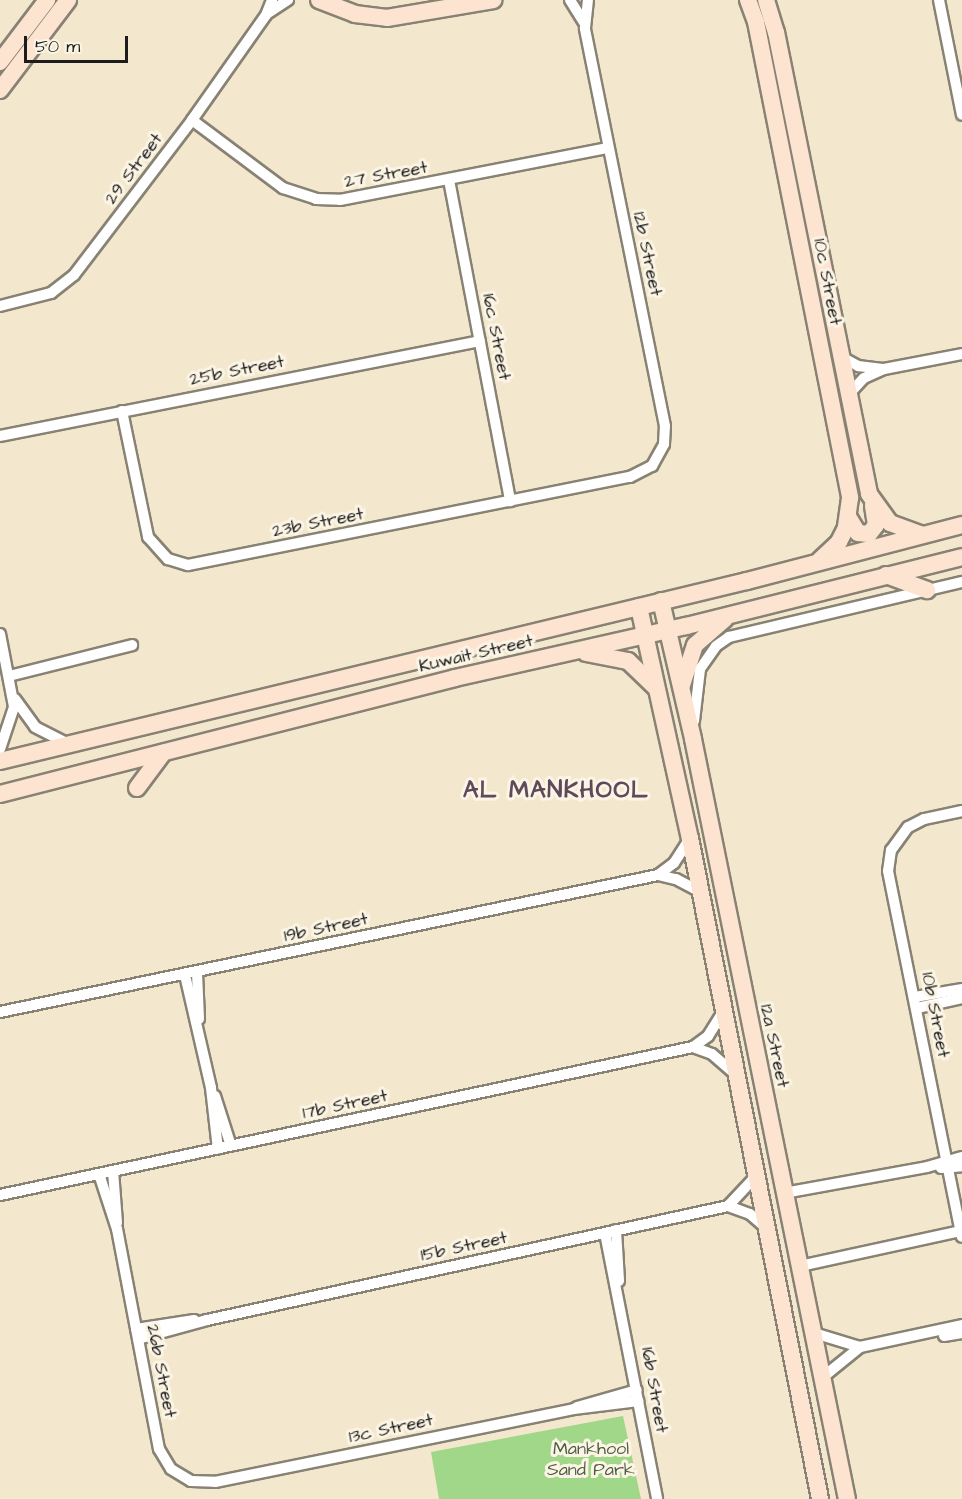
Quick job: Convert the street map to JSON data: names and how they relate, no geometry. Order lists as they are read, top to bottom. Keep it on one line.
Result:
{"streets":{"street":["29 Street","27 Street","12b Street","10c Street","16c Street","25b Street","23b Street","Kuwait Street","19b Street","10b Street","12a Street","17b Street","15b Street","26b Street","16b Street","13c Street"]},"crossings":[["29 Street","27 Street"],["27 Street","12b Street"],["27 Street","16c Street"],["12b Street","23b Street"],["16c Street","25b Street"],["16c Street","23b Street"],["25b Street","23b Street"],["Kuwait Street","12a Street"],["17b Street","26b Street"],["15b Street","26b Street"],["15b Street","16b Street"],["26b Street","13c Street"],["16b Street","13c Street"]],"districts":["AL MANKHOOL"],"parks":["Mankhool Sand Park"],"scale_bar":"50 m"}
